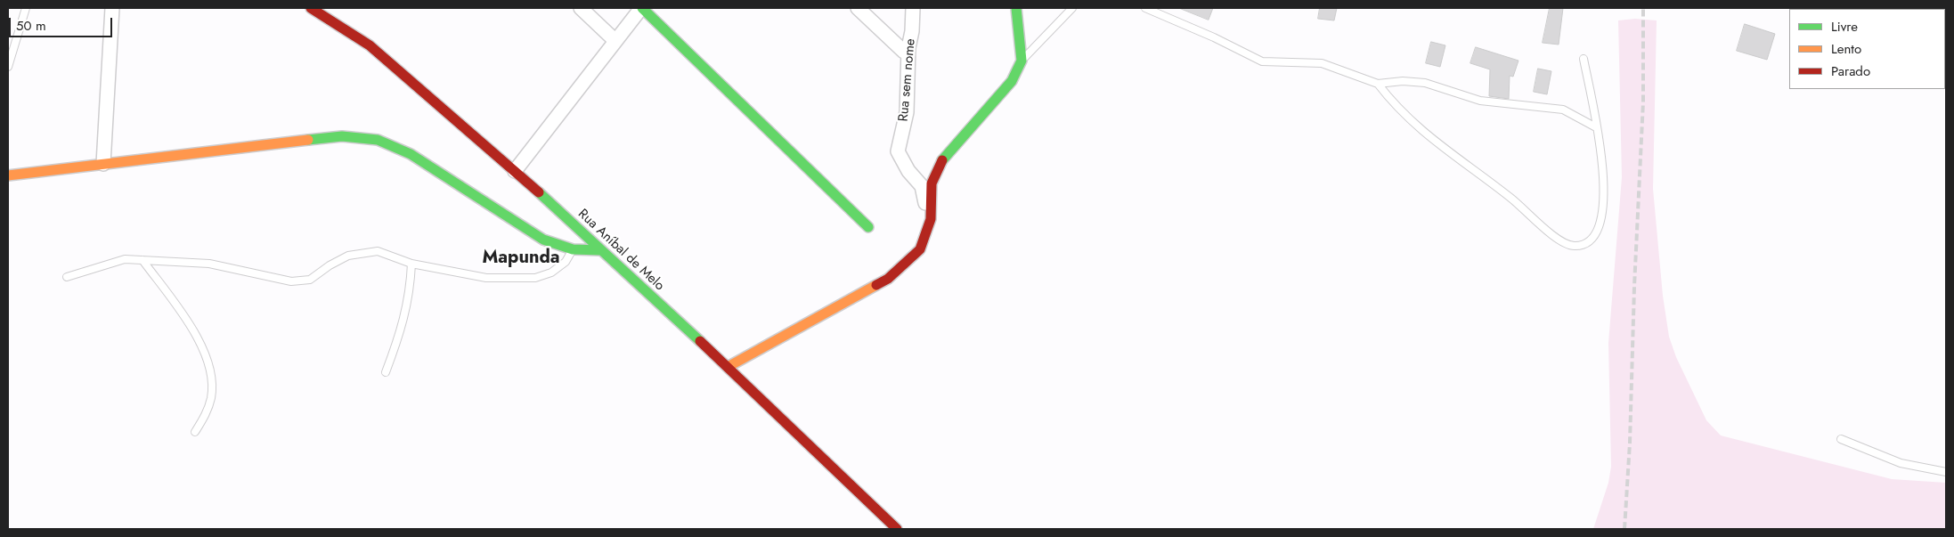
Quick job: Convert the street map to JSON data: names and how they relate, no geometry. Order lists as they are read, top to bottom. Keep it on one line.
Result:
{"streets":{"street":["Rua sem nome","Rua Aníbal de Melo"]},"districts":["Mapunda"],"legend":["Livre","Lento","Parado"],"scale_bar":"50 m"}
